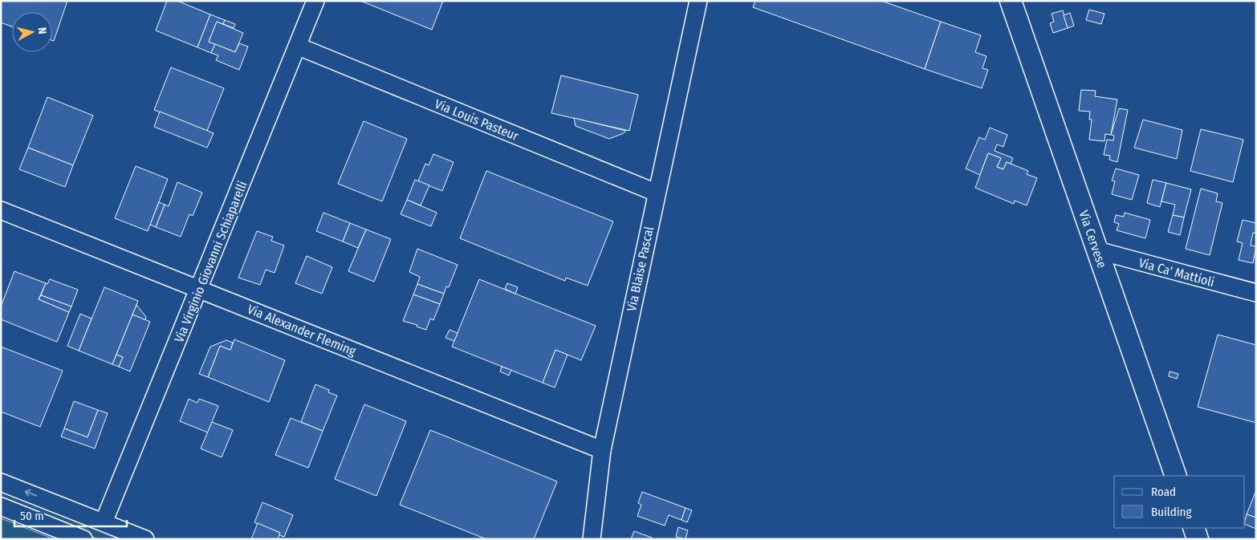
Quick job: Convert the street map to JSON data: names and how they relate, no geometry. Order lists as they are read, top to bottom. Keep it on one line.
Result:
{"streets":{"main road":["Via Cervese"],"street":["Via Louis Pasteur","Via Virginio Giovanni Schiaparelli","Via Blaise Pascal","Via Ca' Mattioli","Via Alexander Fleming"]},"crossings":[["Via Louis Pasteur","Via Virginio Giovanni Schiaparelli"],["Via Louis Pasteur","Via Blaise Pascal"],["Via Cervese","Via Ca' Mattioli"],["Via Virginio Giovanni Schiaparelli","Via Alexander Fleming"],["Via Blaise Pascal","Via Alexander Fleming"]],"legend":["Road","Building"],"scale_bar":"50 m","north":"right"}
